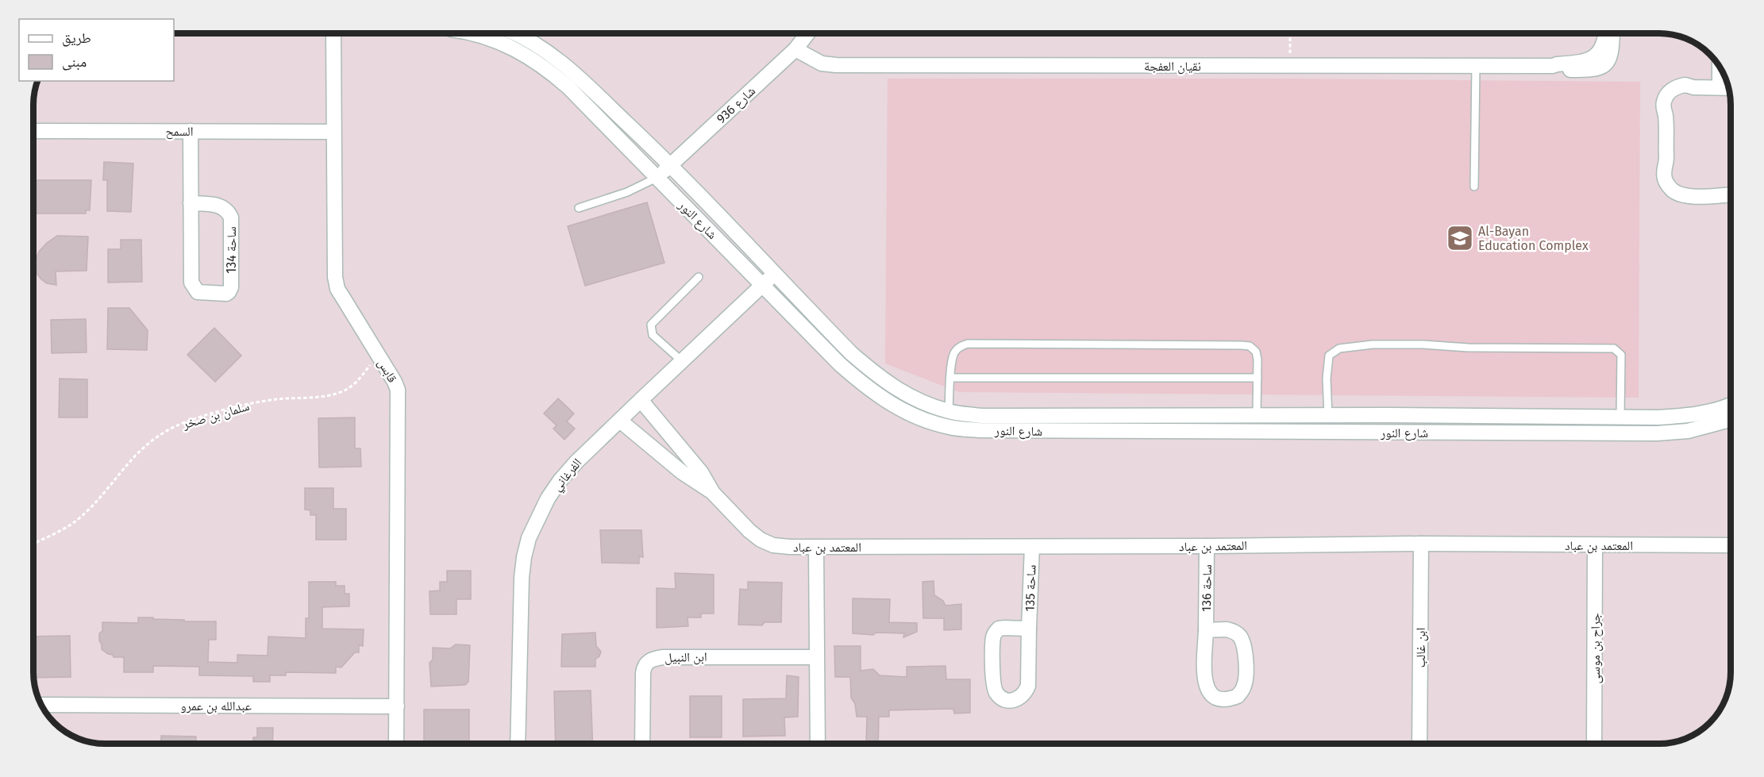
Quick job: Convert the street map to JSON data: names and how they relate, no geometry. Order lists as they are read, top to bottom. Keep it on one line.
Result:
{"streets":{"street":["نقيان العفجة","شارع 936","السمح","شارع النور","ساحة 134","قابس","الفرغاني","المعتمد بن عباد","ساحة 135","ساحة 136","ابن غالب","جراح بن موسى","ابن النبيل","عبدالله بن عمرو"],"path":["سلمان بن صخر"]},"crossings":[["نقيان العفجة","شارع 936"],["شارع 936","شارع النور"],["السمح","ساحة 134"],["السمح","قابس"],["شارع النور","الفرغاني"],["قابس","سلمان بن صخر"],["قابس","عبدالله بن عمرو"],["الفرغاني","المعتمد بن عباد"],["المعتمد بن عباد","ساحة 135"],["المعتمد بن عباد","ساحة 136"],["المعتمد بن عباد","ابن غالب"],["المعتمد بن عباد","جراح بن موسى"]],"places":{"school or university":["Al-Bayan Education Complex"]},"legend":["طريق","مبنى"]}
